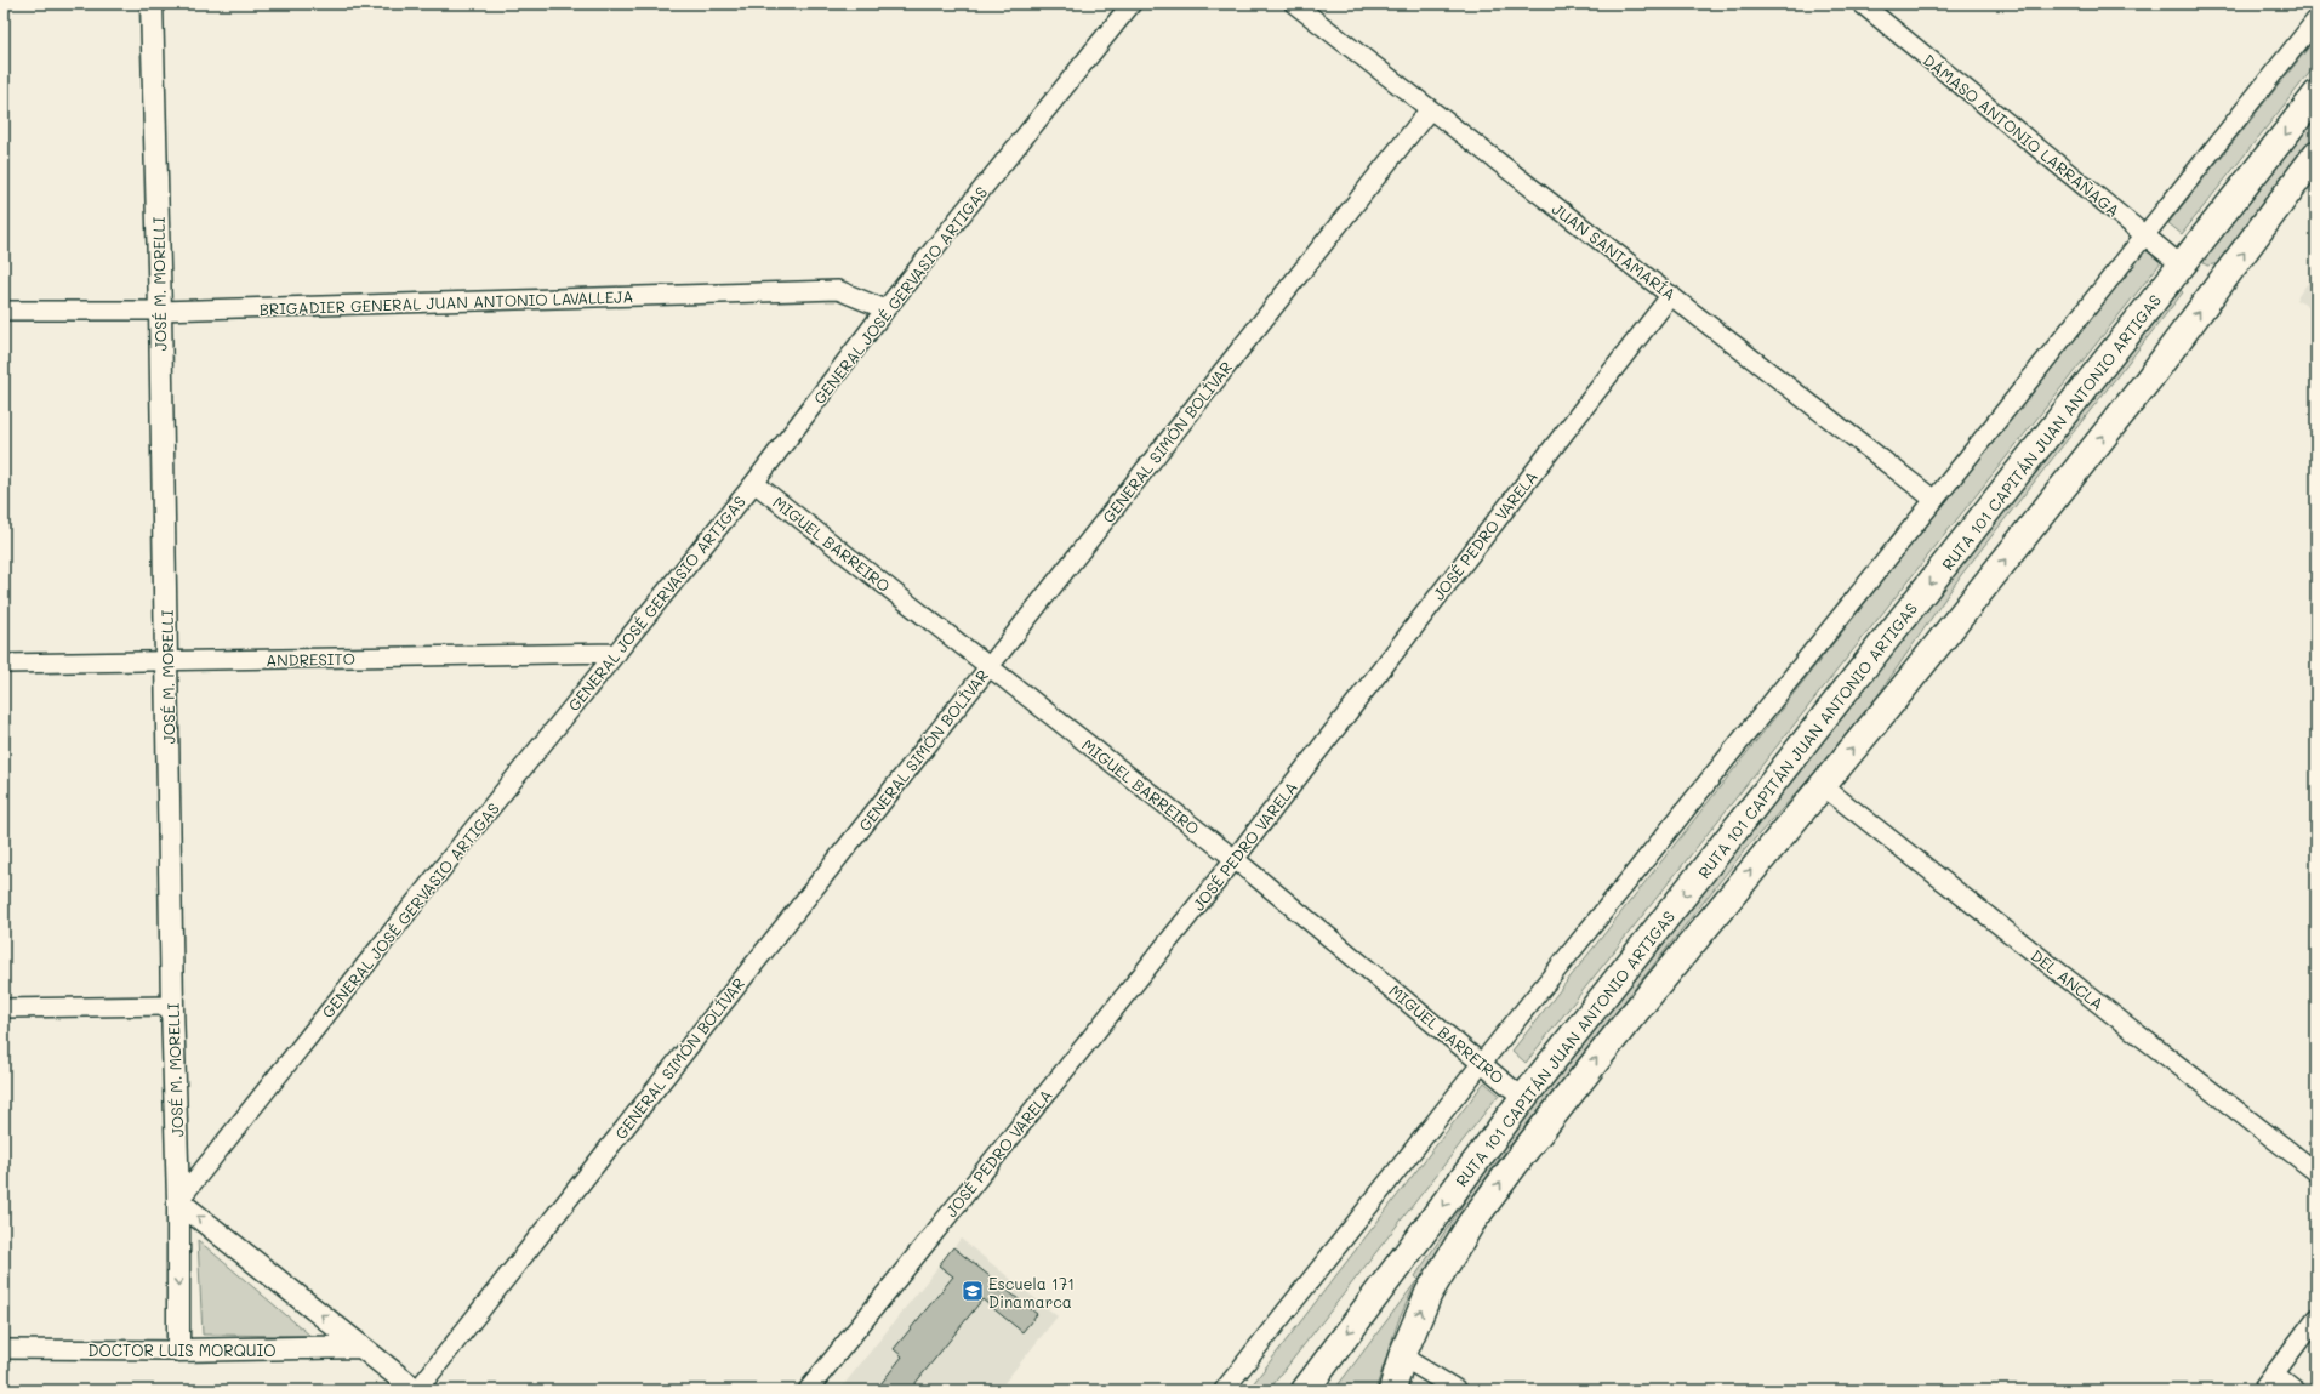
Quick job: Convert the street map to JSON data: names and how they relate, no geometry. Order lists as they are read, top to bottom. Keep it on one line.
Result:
{"streets":{"highway":["RUTA 101 CAPITÁN JUAN ANTONIO ARTIGAS"],"street":["DÁMASO ANTONIO LARRAÑAGA","JUAN SANTAMARÍA","JOSÉ M. MORELLI","GENERAL JOSÉ GERVASIO ARTIGAS","BRIGADIER GENERAL JUAN ANTONIO LAVALLEJA","GENERAL SIMÓN BOLÍVAR","JOSÉ PEDRO VARELA","MIGUEL BARREIRO","ANDRESITO","DEL ANCLA","DOCTOR LUIS MORQUIO"]},"crossings":[["DÁMASO ANTONIO LARRAÑAGA","RUTA 101 CAPITÁN JUAN ANTONIO ARTIGAS"],["JUAN SANTAMARÍA","GENERAL SIMÓN BOLÍVAR"],["JUAN SANTAMARÍA","JOSÉ PEDRO VARELA"],["JOSÉ M. MORELLI","GENERAL JOSÉ GERVASIO ARTIGAS"],["JOSÉ M. MORELLI","BRIGADIER GENERAL JUAN ANTONIO LAVALLEJA"],["JOSÉ M. MORELLI","ANDRESITO"],["JOSÉ M. MORELLI","DOCTOR LUIS MORQUIO"],["GENERAL JOSÉ GERVASIO ARTIGAS","BRIGADIER GENERAL JUAN ANTONIO LAVALLEJA"],["GENERAL JOSÉ GERVASIO ARTIGAS","MIGUEL BARREIRO"],["GENERAL JOSÉ GERVASIO ARTIGAS","ANDRESITO"],["RUTA 101 CAPITÁN JUAN ANTONIO ARTIGAS","MIGUEL BARREIRO"],["RUTA 101 CAPITÁN JUAN ANTONIO ARTIGAS","DEL ANCLA"],["GENERAL SIMÓN BOLÍVAR","MIGUEL BARREIRO"],["JOSÉ PEDRO VARELA","MIGUEL BARREIRO"]],"places":{"school or university":["Escuela 171 Dinamarca"]}}
